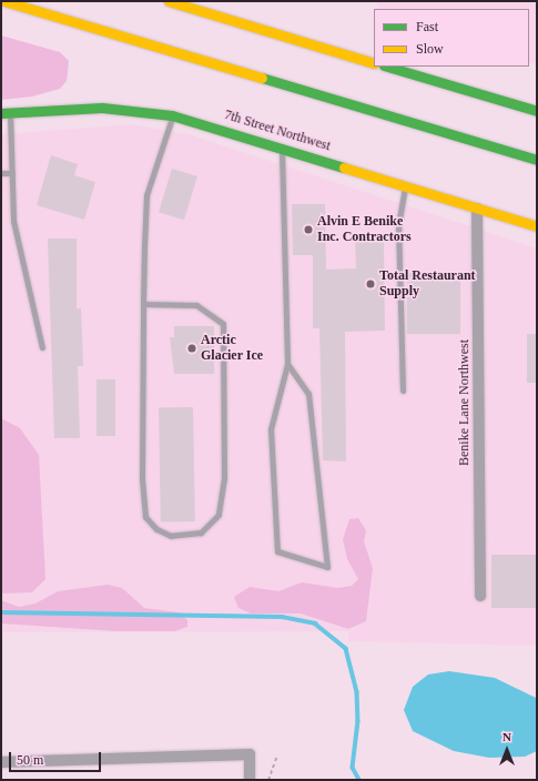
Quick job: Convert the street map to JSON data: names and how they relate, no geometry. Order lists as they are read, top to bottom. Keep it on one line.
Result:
{"streets":{"main road":["7th Street Northwest"],"street":["Benike Lane Northwest"]},"crossings":[["7th Street Northwest","Benike Lane Northwest"]],"places":["Alvin E Benike Inc. Contractors","Total Restaurant Supply","Arctic Glacier Ice"],"legend":["Fast","Slow"],"scale_bar":"50 m","north":"top"}
